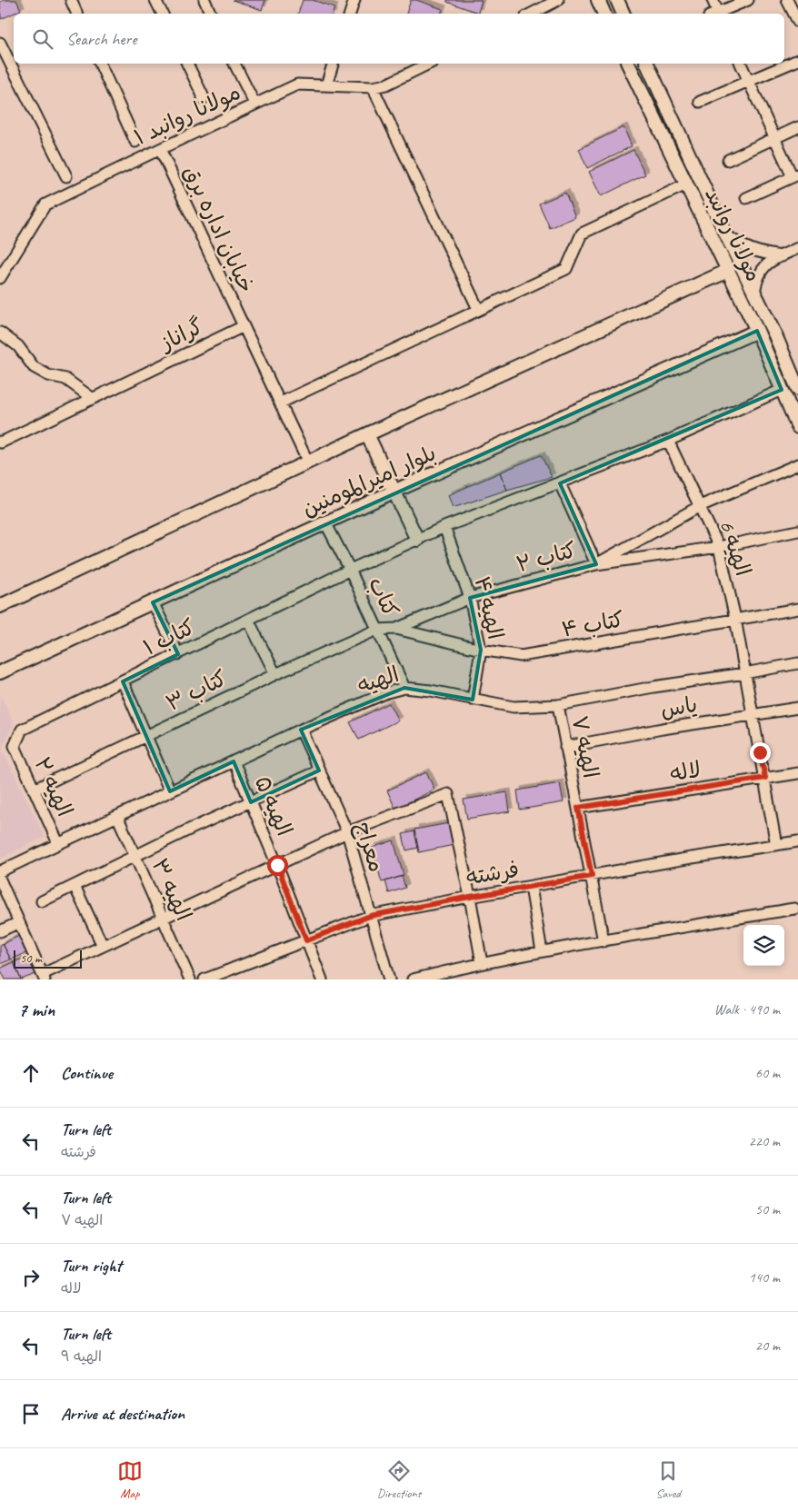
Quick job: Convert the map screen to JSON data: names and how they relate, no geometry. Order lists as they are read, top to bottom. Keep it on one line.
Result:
{"streets":{"street":["مولانا روانبد ۱","خیابان اداره برق","مولانا روانبد","گراناز","بلوار امیرالمومنین","الهیه 6","کتاب ۲","کتاب","الهیه ۴","کتاب ۴","کتاب ۱","الهیه","کتاب ۳","یاس","الهیه ۷","لاله","الهیه ۲","الهیه ۵","معراج","فرشته","الهیه ۳"]},"crossings":[["مولانا روانبد ۱","خیابان اداره برق"],["خیابان اداره برق","گراناز"],["مولانا روانبد","بلوار امیرالمومنین"],["مولانا روانبد","کتاب ۱"],["بلوار امیرالمومنین","کتاب"],["الهیه 6","کتاب ۲"],["الهیه 6","کتاب ۴"],["الهیه 6","کتاب ۱"],["الهیه 6","الهیه"],["الهیه 6","یاس"],["الهیه 6","لاله"],["الهیه 6","فرشته"],["کتاب ۲","الهیه ۴"],["کتاب ۲","کتاب ۴"],["کتاب","کتاب ۱"],["کتاب","الهیه"],["کتاب","کتاب ۳"],["الهیه ۴","کتاب ۴"],["الهیه ۴","کتاب ۱"],["الهیه ۴","الهیه"],["کتاب ۱","الهیه ۲"],["الهیه","الهیه ۷"],["الهیه","الهیه ۲"],["الهیه","الهیه ۵"],["الهیه","معراج"],["الهیه","الهیه ۳"],["کتاب ۳","الهیه ۲"],["یاس","الهیه ۷"],["الهیه ۷","لاله"],["الهیه ۷","فرشته"],["الهیه ۵","فرشته"],["معراج","فرشته"]],"scale_bar":"50 m","page":{"search":"Search here","scale":"50 m","heading":["7 min","Walk · 490 m"],"list":[["Continue","60 m"],["Turn left","فرشته","220 m"],["Turn left","الهیه ۷","50 m"],["Turn right","لاله","140 m"],["Turn left","الهیه ۹","20 m"],"Arrive at destination"],"nav":["Map","Directions","Saved"]}}
